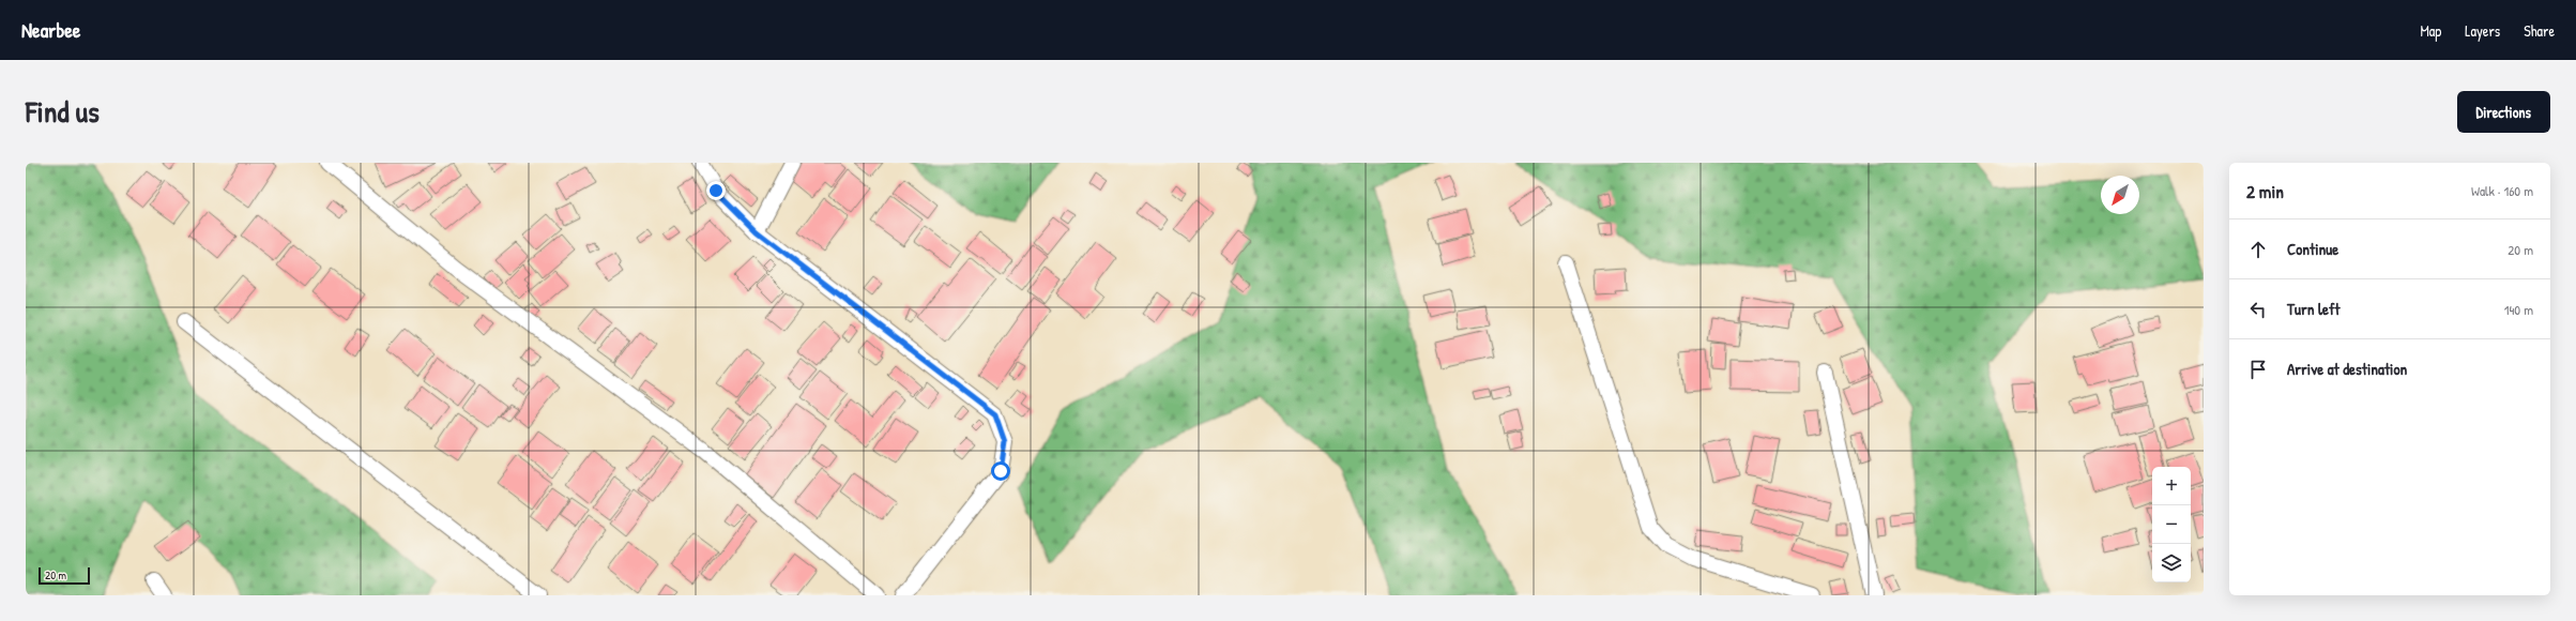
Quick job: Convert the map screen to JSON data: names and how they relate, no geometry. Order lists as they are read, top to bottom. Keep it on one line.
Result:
{"scale_bar":"20 m","north":"bottom left","page":{"header":"Nearbee","nav":["Map","Layers","Share"],"title":"Find us","buttons":"Directions","heading":["2 min","Walk · 160 m"],"list":[["Continue","20 m"],["Turn left","140 m"],"Arrive at destination"],"map_buttons":["+","−"],"scale":"20 m"}}
